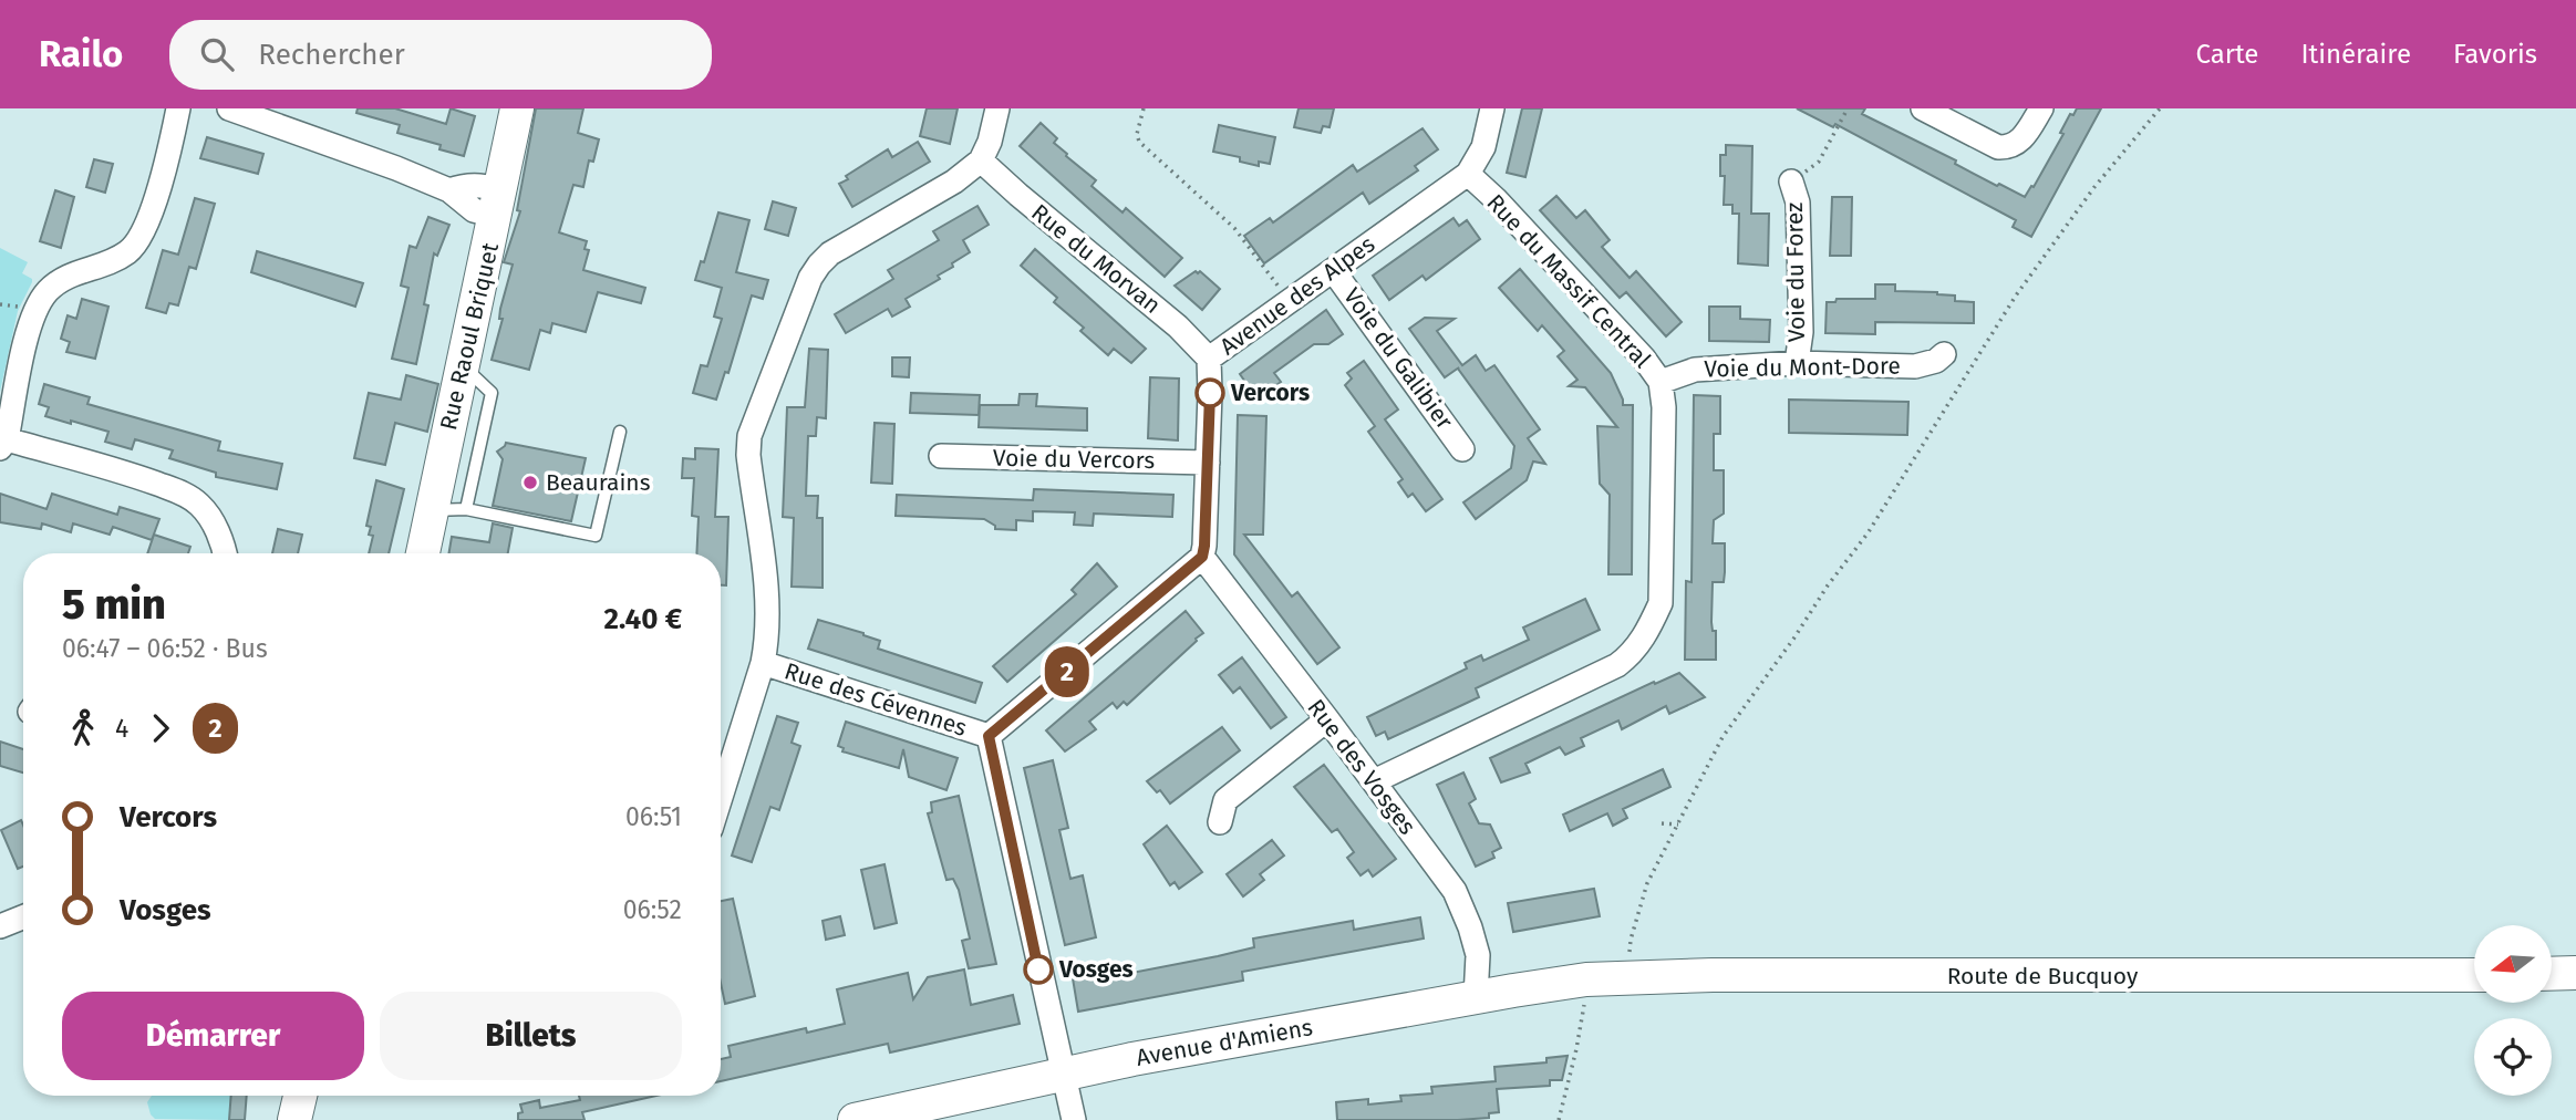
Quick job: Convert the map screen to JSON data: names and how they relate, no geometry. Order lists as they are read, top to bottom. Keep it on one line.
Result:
{"streets":{"main road":["Rue Raoul Briquet","Route de Bucquoy","Avenue d'Amiens"],"street":["Rue du Morvan","Voie du Forez","Rue du Massif Central","Avenue des Alpes","Voie du Galibier","Voie du Mont-Dore","Voie du Vercors","Rue des Cévennes","Rue des Vosges"]},"crossings":[["Rue du Morvan","Avenue des Alpes"],["Voie du Forez","Voie du Mont-Dore"],["Rue du Massif Central","Avenue des Alpes"],["Rue du Massif Central","Voie du Mont-Dore"],["Rue du Massif Central","Rue des Vosges"],["Avenue des Alpes","Voie du Galibier"],["Avenue des Alpes","Voie du Vercors"],["Avenue des Alpes","Rue des Vosges"],["Rue des Vosges","Avenue d'Amiens"],["Route de Bucquoy","Avenue d'Amiens"]],"places":["Vercors","Beaurains","Vosges"],"lines":["bus line 2"],"north":"left","page":{"header":"Railo","search":"Rechercher","nav":["Carte","Itinéraire","Favoris"],"on_map":"2","heading":["5 min","06:47 – 06:52 · Bus","2.40 €"],"legs":["4","2"],"list":[{"name":"Vercors","value":"06:51"},{"name":"Vosges","value":"06:52"}],"buttons":["Démarrer","Billets"]}}
